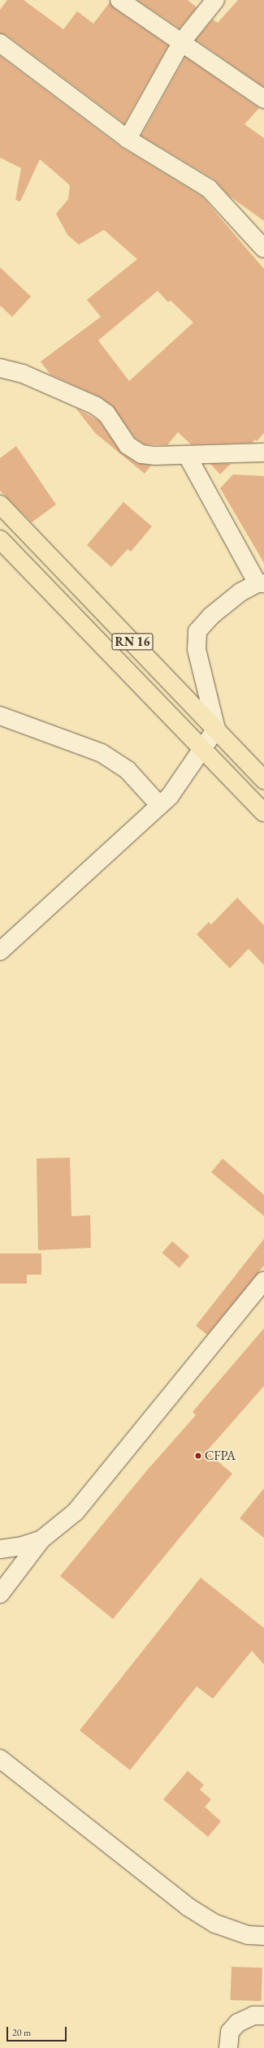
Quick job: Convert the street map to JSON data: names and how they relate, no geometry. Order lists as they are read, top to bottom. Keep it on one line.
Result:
{"streets":{"main road":["RN 16"]},"places":["CFPA"],"scale_bar":"20 m"}
